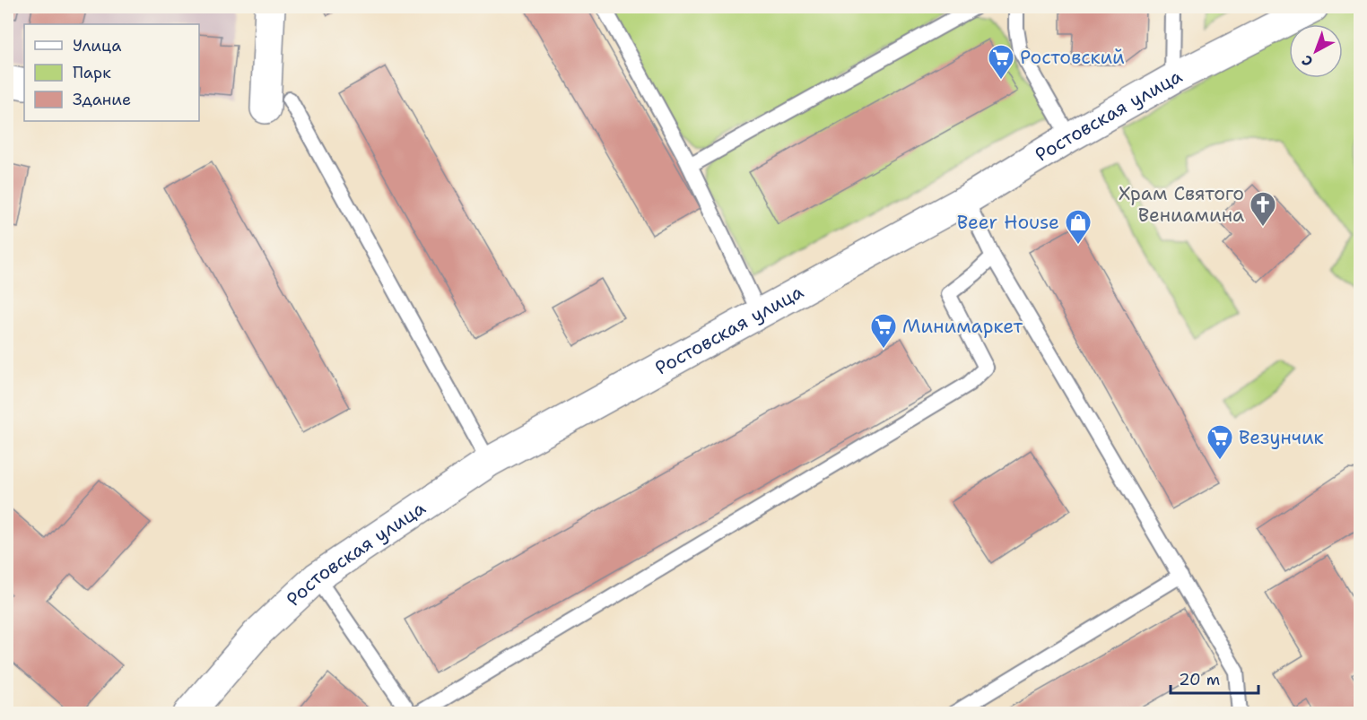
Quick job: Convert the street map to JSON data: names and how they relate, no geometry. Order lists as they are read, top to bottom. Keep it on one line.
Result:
{"streets":{"street":["Ростовская улица"]},"places":{"supermarket":["Ростовский","Минимаркет","Везунчик"],"church":["Храм Святого Вениамина"],"shop":["Beer House"]},"legend":["Улица","Парк","Здание"],"scale_bar":"20 m","north":"bottom left"}
